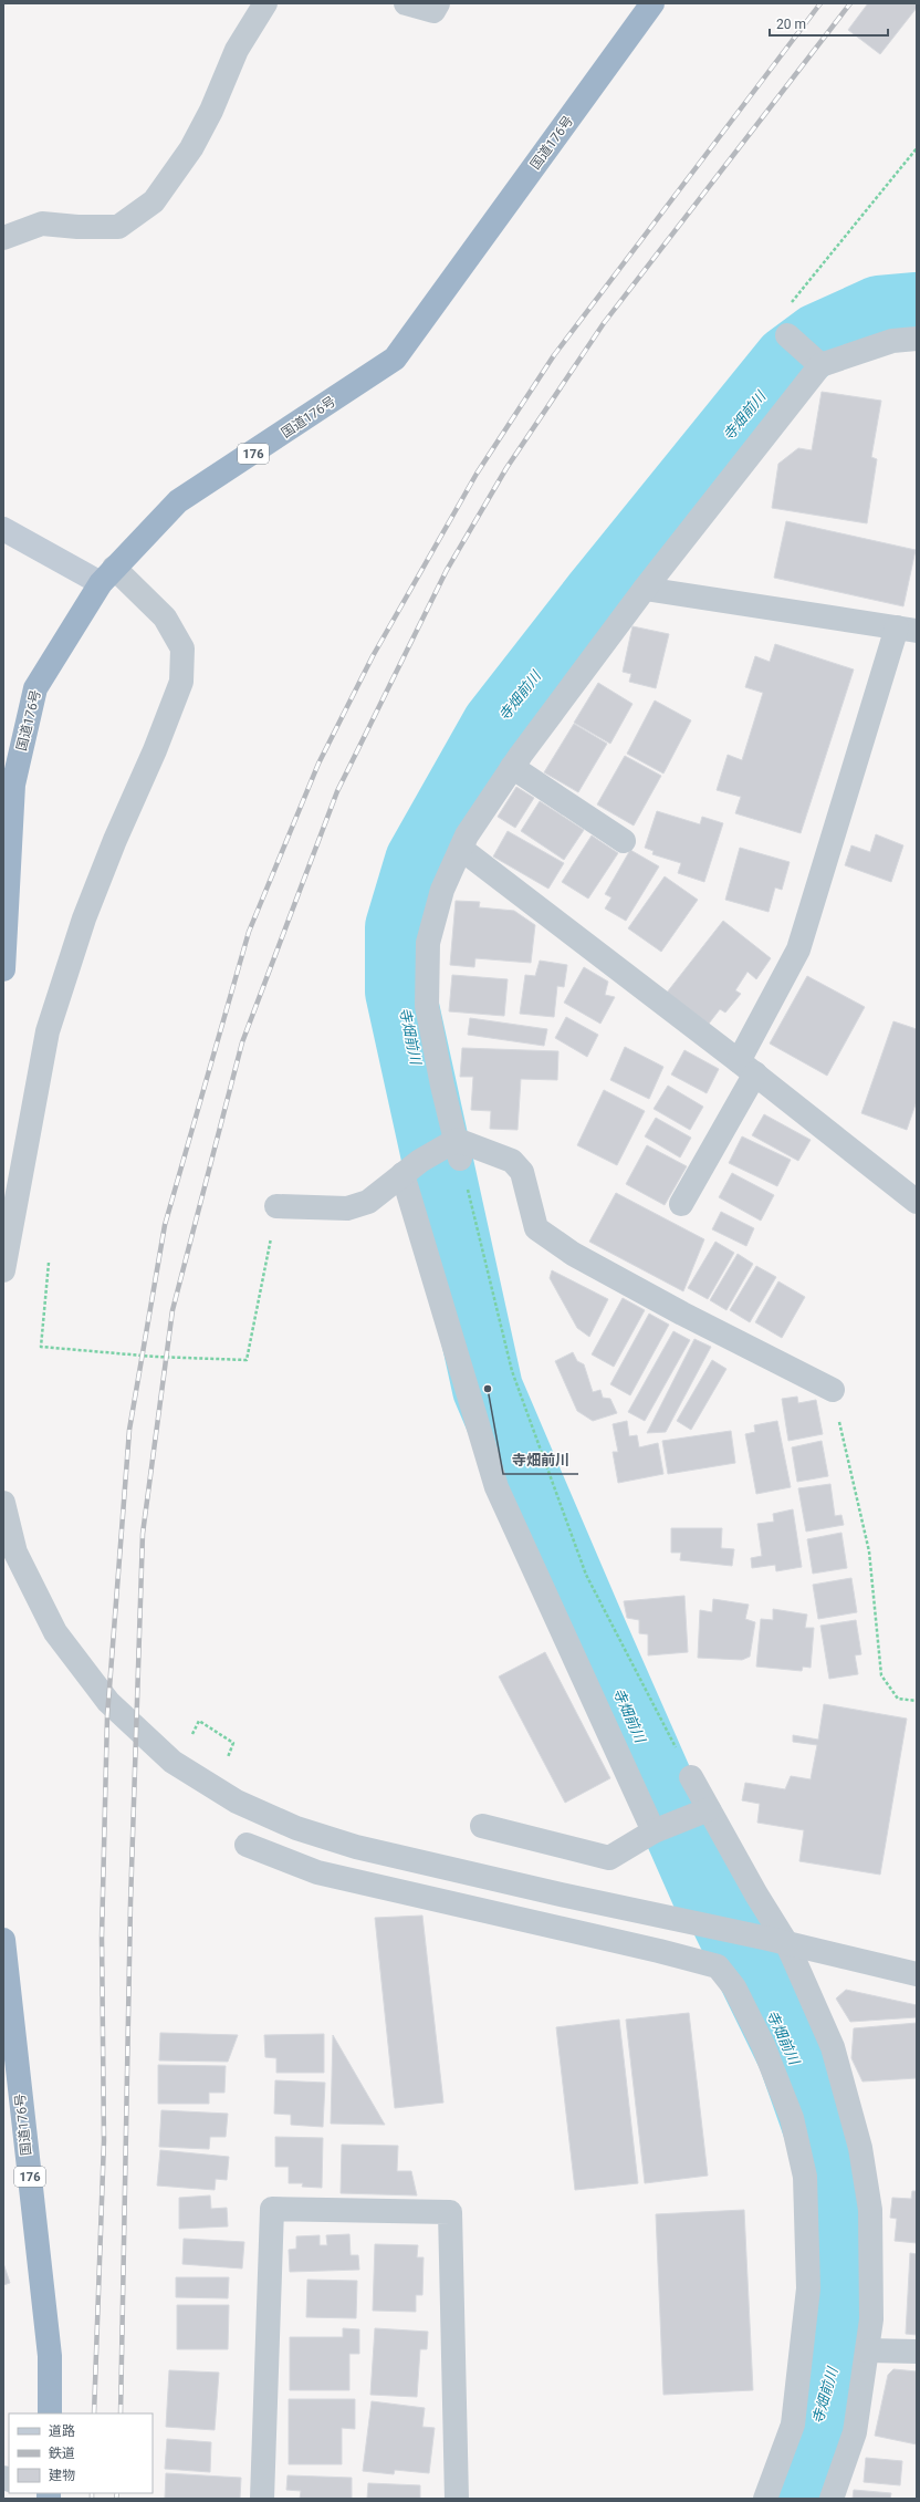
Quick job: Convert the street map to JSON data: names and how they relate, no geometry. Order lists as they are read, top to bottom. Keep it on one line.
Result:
{"streets":{"highway":["国道176号","176"]},"water":["寺畑前川"],"places":["寺畑前川"],"legend":["道路","鉄道","建物"],"scale_bar":"20 m"}
